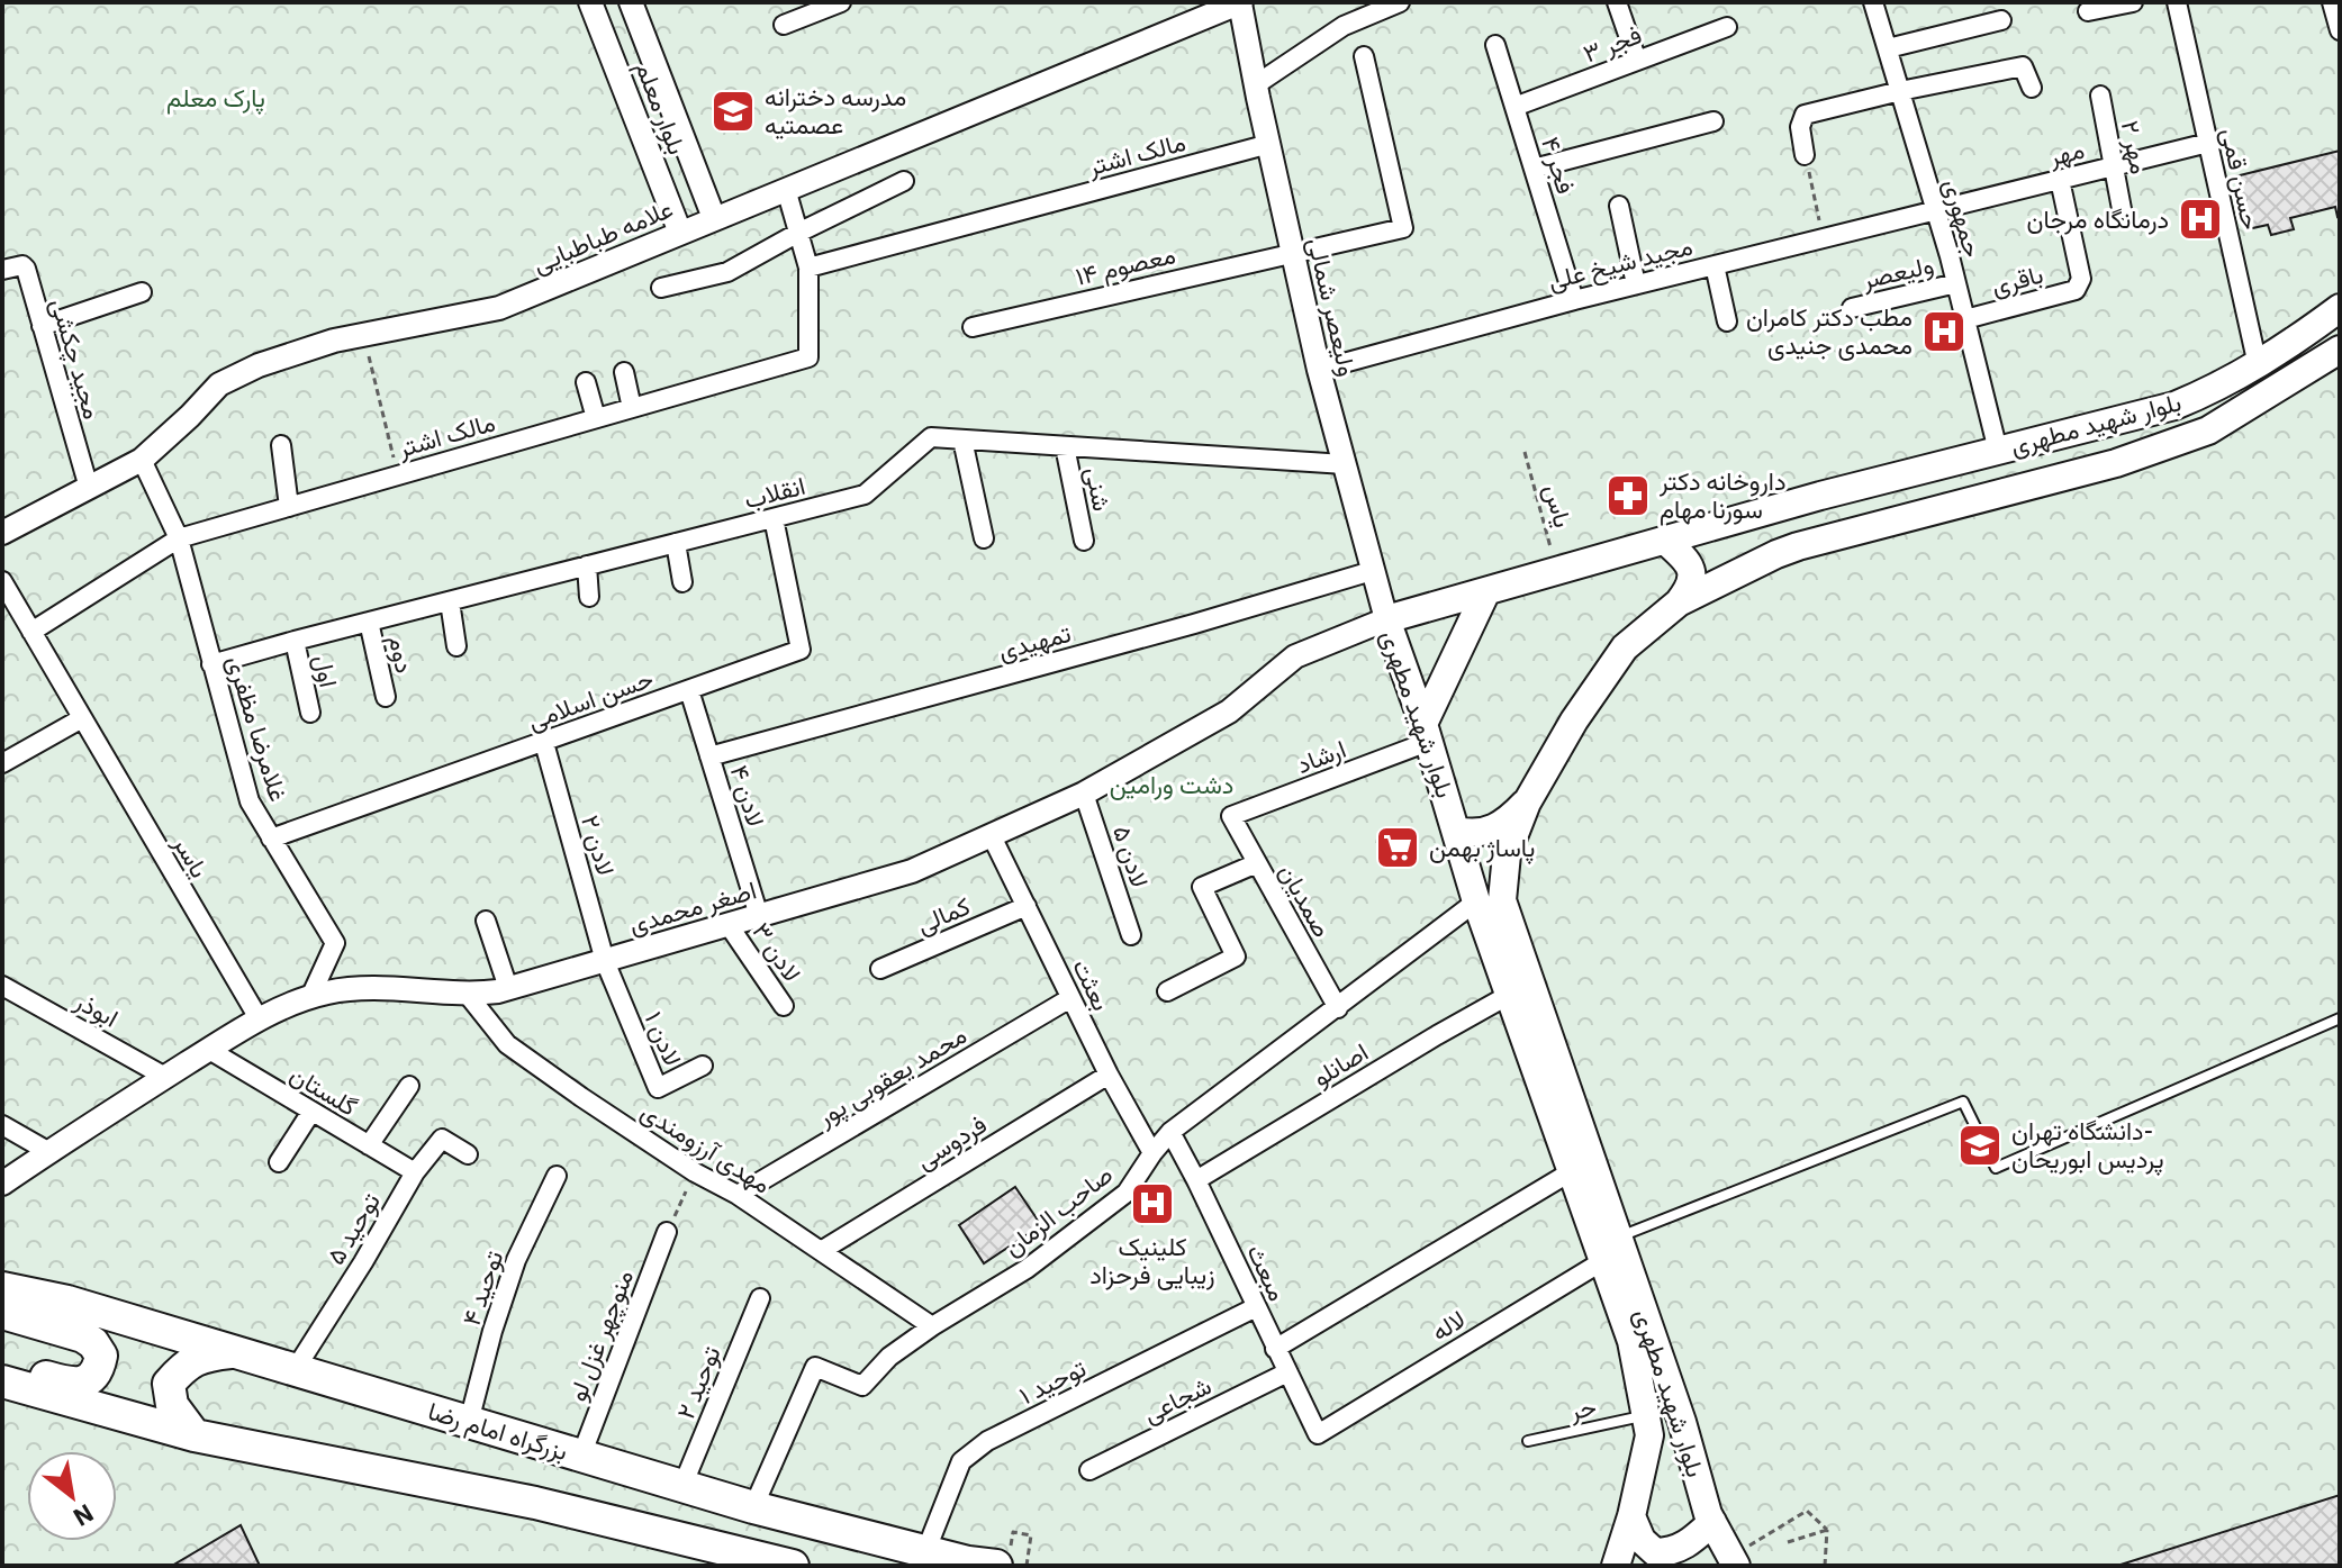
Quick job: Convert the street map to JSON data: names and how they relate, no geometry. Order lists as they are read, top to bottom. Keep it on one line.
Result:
{"streets":{"highway":["بزرگراه امام رضا"],"main road":["بلوار شهید مطهری"],"street":["فجر ۳","بلوار معلم","مهر ۲","مهر","مالک اشتر","فجر ۴","حسن قمی","جمهوری","علامه طباطبایی","مجید شیخ علی","۱۴ معصوم","ولیعصر","باقری","ولیعصر شمالی","مجید چکشی","شنی","انقلاب","تمهیدی","دوم","اول","حسن اسلامی","غلامرضا مظفری","ارشاد","لادن ۴","لادن ۲","یاسر","لادن ۵","صمدیان","اصغر محمدی","کمالی","لادن ۳","بعثت","ابوذر","لادن ۱","اصانلو","محمد یعقوبی پور","گلستان","فردوسی","مهدی آرزومندی","صاحب الزمان","توحید ۵","مبعث","توحید ۴","لاله","منوچهر غزل لو","توحید ۱","توحید ۲","شجاعی"],"lane":["حر"],"path":["یاس"]},"crossings":[["فجر ۳","فجر ۴"],["بلوار معلم","علامه طباطبایی"],["مهر ۲","مهر"],["مهر","حسن قمی"],["مهر","جمهوری"],["مهر","مجید شیخ علی"],["مهر","باقری"],["مالک اشتر","علامه طباطبایی"],["مالک اشتر","ولیعصر شمالی"],["مالک اشتر","غلامرضا مظفری"],["مالک اشتر","یاسر"],["فجر ۴","مجید شیخ علی"],["حسن قمی","بلوار شهید مطهری"],["جمهوری","مجید شیخ علی"],["جمهوری","ولیعصر"],["جمهوری","باقری"],["جمهوری","بلوار شهید مطهری"],["علامه طباطبایی","ولیعصر شمالی"],["علامه طباطبایی","مجید چکشی"],["علامه طباطبایی","غلامرضا مظفری"],["مجید شیخ علی","ولیعصر شمالی"],["۱۴ معصوم","ولیعصر شمالی"],["ولیعصر شمالی","بلوار شهید مطهری"],["ولیعصر شمالی","انقلاب"],["ولیعصر شمالی","تمهیدی"],["ولیعصر شمالی","اصغر محمدی"],["بلوار شهید مطهری","یاس"],["بلوار شهید مطهری","ارشاد"],["بلوار شهید مطهری","اصغر محمدی"],["بلوار شهید مطهری","اصانلو"],["بلوار شهید مطهری","صاحب الزمان"],["بلوار شهید مطهری","لاله"],["بلوار شهید مطهری","حر"],["شنی","انقلاب"],["انقلاب","دوم"],["انقلاب","اول"],["انقلاب","حسن اسلامی"],["انقلاب","غلامرضا مظفری"],["تمهیدی","لادن ۴"],["حسن اسلامی","غلامرضا مظفری"],["حسن اسلامی","لادن ۴"],["حسن اسلامی","لادن ۲"],["غلامرضا مظفری","اصغر محمدی"],["ارشاد","صمدیان"],["لادن ۴","اصغر محمدی"],["لادن ۲","اصغر محمدی"],["لادن ۲","لادن ۱"],["یاسر","اصغر محمدی"],["لادن ۵","اصغر محمدی"],["صمدیان","صاحب الزمان"],["اصغر محمدی","لادن ۳"],["اصغر محمدی","بعثت"],["اصغر محمدی","ابوذر"],["اصغر محمدی","لادن ۱"],["اصغر محمدی","گلستان"],["اصغر محمدی","مهدی آرزومندی"],["کمالی","بعثت"],["بعثت","محمد یعقوبی پور"],["بعثت","فردوسی"],["بعثت","صاحب الزمان"],["اصانلو","مبعث"],["محمد یعقوبی پور","مهدی آرزومندی"],["گلستان","توحید ۵"],["فردوسی","مهدی آرزومندی"],["مهدی آرزومندی","صاحب الزمان"],["صاحب الزمان","مبعث"],["صاحب الزمان","بزرگراه امام رضا"],["توحید ۵","بزرگراه امام رضا"],["مبعث","لاله"],["مبعث","توحید ۱"],["مبعث","شجاعی"],["توحید ۴","بزرگراه امام رضا"],["منوچهر غزل لو","بزرگراه امام رضا"],["توحید ۱","بزرگراه امام رضا"],["توحید ۲","بزرگراه امام رضا"]],"parks":["پارک معلم","دشت ورامین"],"places":{"school or university":["مدرسه دخترانه عصمتیه","دانشگاه تهران- پردیس ابوریحان"],"hospital":["درمانگاه مرجان","مطب دکتر کامران محمدی جنیدی","کلینیک زیبایی فرحزاد"],"pharmacy":["داروخانه دکتر سورنا مهام"],"supermarket":["پاساژ بهمن"]},"north":"bottom right"}
